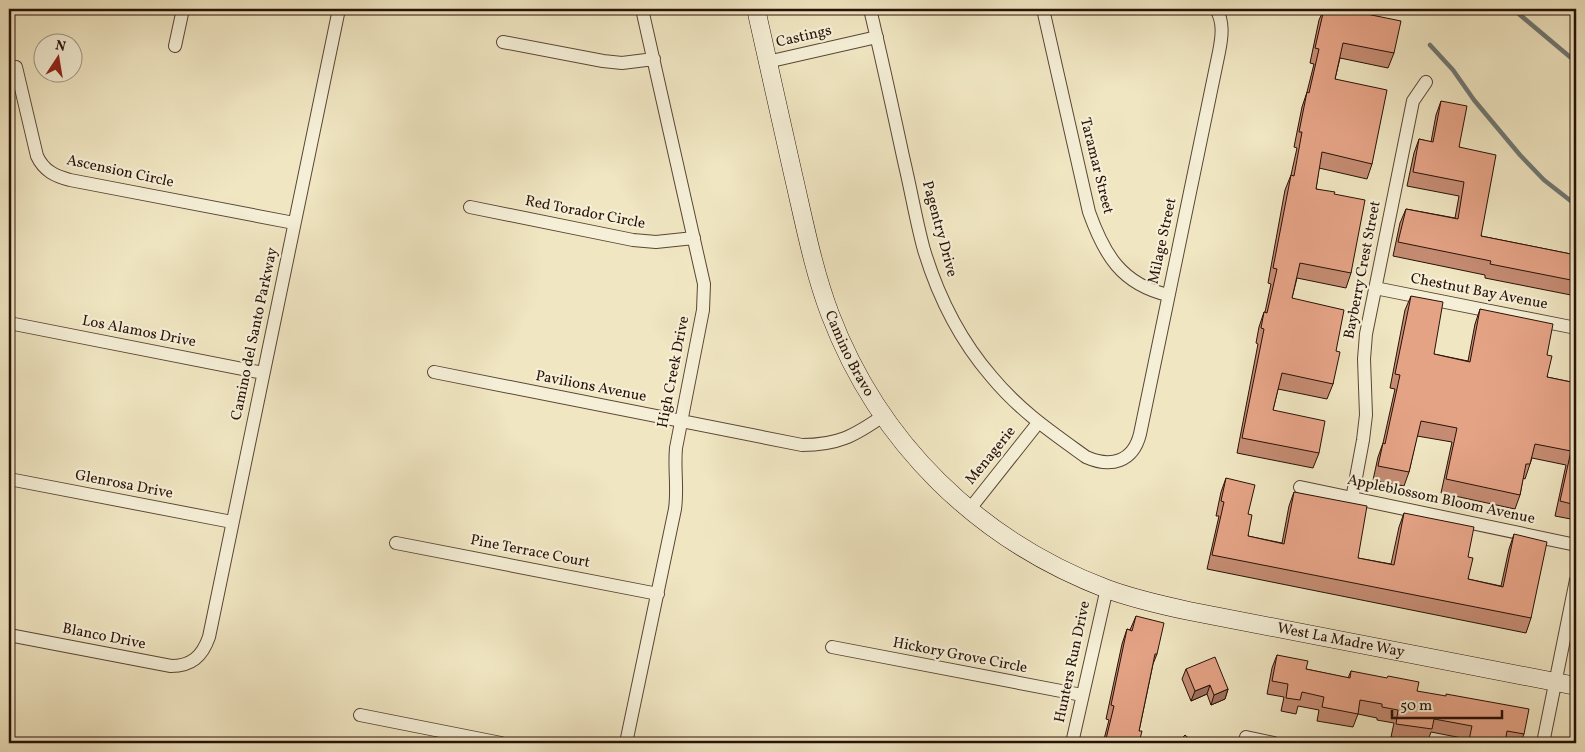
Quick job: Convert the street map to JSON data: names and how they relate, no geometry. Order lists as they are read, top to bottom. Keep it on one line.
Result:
{"streets":{"street":["Castings","Taramar Street","Ascension Circle","Red Torador Circle","Pagentry Drive","Milage Street","Bayberry Crest Street","Chestnut Bay Avenue","Los Alamos Drive","Camino del Santo Parkway","Camino Bravo","High Creek Drive","Pavilions Avenue","Menagerie","Glenrosa Drive","Appleblossom Bloom Avenue","Pine Terrace Court","Blanco Drive","West La Madre Way","Hickory Grove Circle","Hunters Run Drive"]},"crossings":[["Castings","Pagentry Drive"],["Castings","Camino Bravo"],["Taramar Street","Milage Street"],["Ascension Circle","Camino del Santo Parkway"],["Red Torador Circle","High Creek Drive"],["Pagentry Drive","Milage Street"],["Pagentry Drive","Menagerie"],["Bayberry Crest Street","Chestnut Bay Avenue"],["Bayberry Crest Street","Appleblossom Bloom Avenue"],["Los Alamos Drive","Camino del Santo Parkway"],["Camino del Santo Parkway","Glenrosa Drive"],["Camino del Santo Parkway","Blanco Drive"],["Camino Bravo","Pavilions Avenue"],["Camino Bravo","Menagerie"],["Camino Bravo","West La Madre Way"],["Camino Bravo","Hunters Run Drive"],["High Creek Drive","Pavilions Avenue"],["High Creek Drive","Pine Terrace Court"],["West La Madre Way","Hunters Run Drive"],["Hickory Grove Circle","Hunters Run Drive"]],"scale_bar":"50 m","north":"top"}
